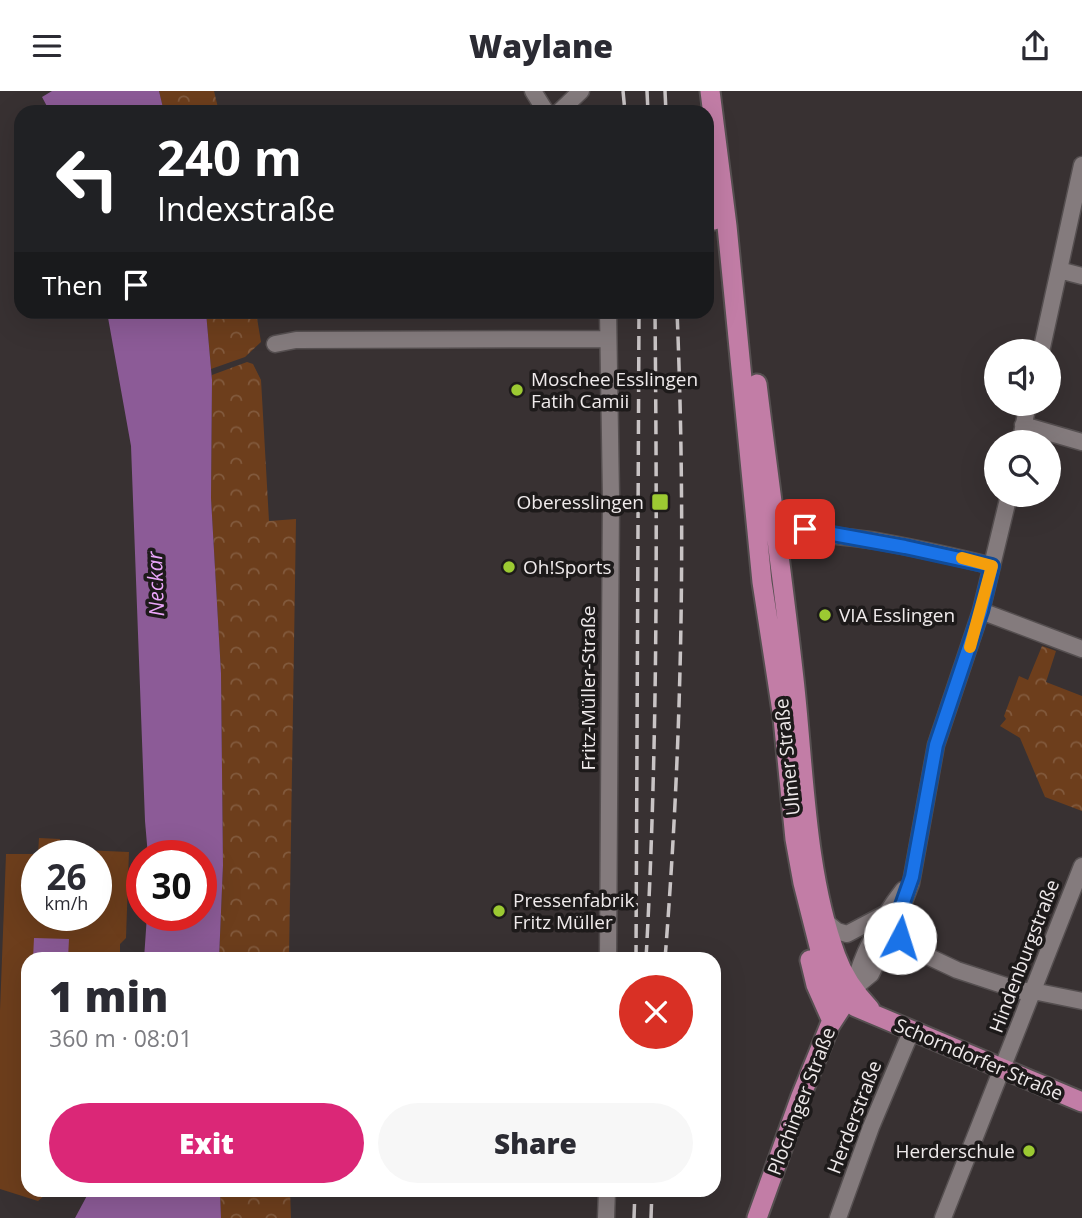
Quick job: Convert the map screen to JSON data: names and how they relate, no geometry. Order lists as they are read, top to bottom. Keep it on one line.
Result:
{"streets":{"main road":["Ulmer Straße","Schorndorfer Straße","Plochinger Straße"],"street":["Fritz-Müller-Straße","Hindenburgstraße","Herderstraße"]},"crossings":[["Ulmer Straße","Schorndorfer Straße"],["Ulmer Straße","Plochinger Straße"],["Hindenburgstraße","Schorndorfer Straße"],["Schorndorfer Straße","Plochinger Straße"],["Schorndorfer Straße","Herderstraße"]],"water":["Neckar"],"places":{"other":["Moschee Esslingen Fatih Camii","Oh!Sports","VIA Esslingen","Pressenfabrik Fritz Müller","Herderschule"],"transit":["Oberesslingen"]},"page":{"header":"Waylane","turn":["240 m","Indexstraße"],"then":"Then","speed":"26 km/h","limit":"30","heading":["1 min","360 m · 08:01"],"buttons":["Exit","Share"]}}
